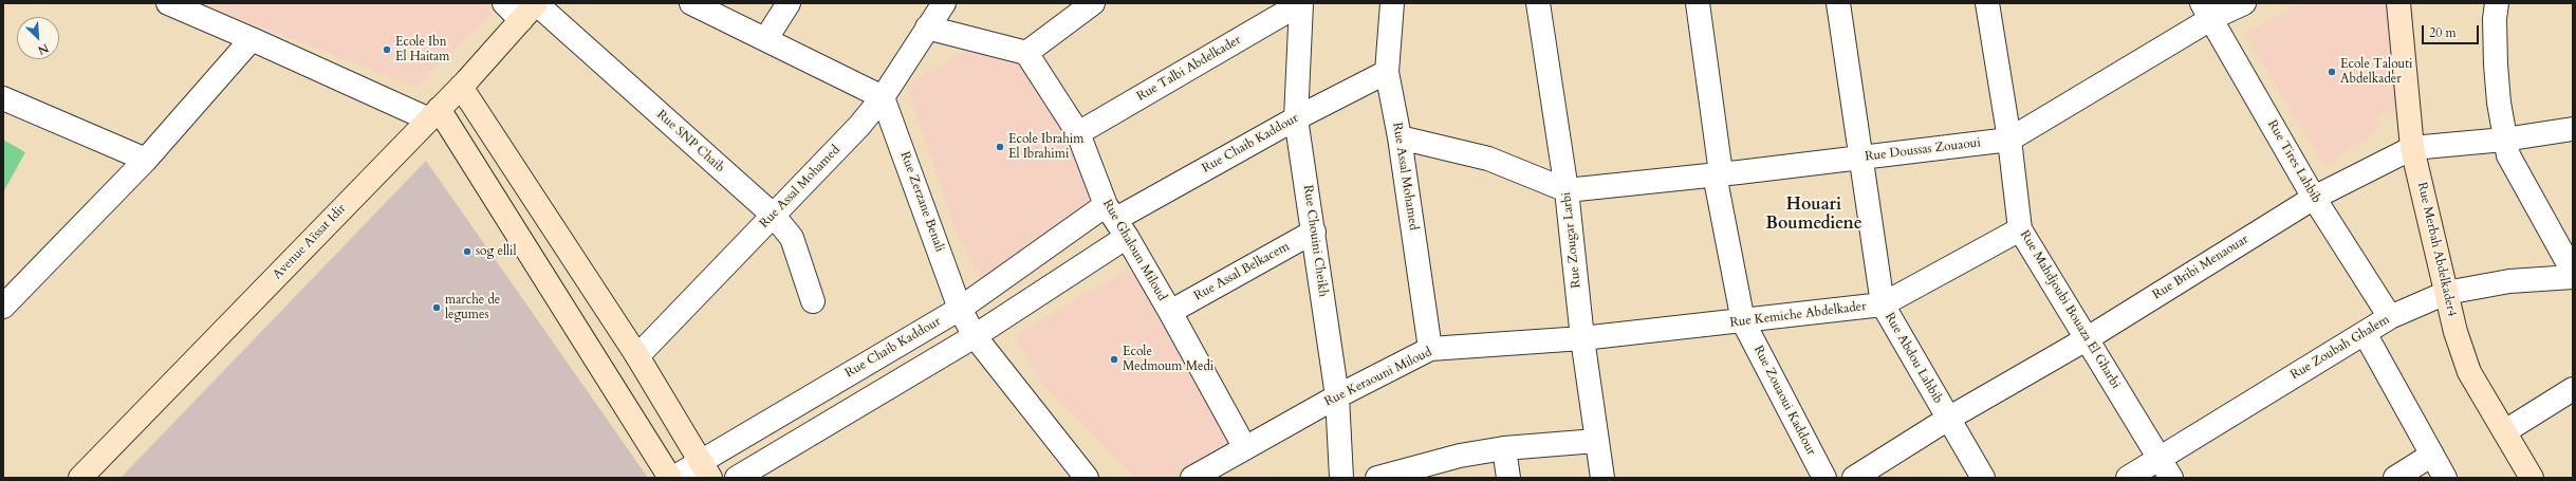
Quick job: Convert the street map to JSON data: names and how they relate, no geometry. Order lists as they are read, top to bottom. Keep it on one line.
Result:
{"streets":{"main road":["Avenue Aïssat Idir","Rue Merbah Abdelkader4"],"street":["Rue Talbi Abdelkader","Rue SNP Chaib","Rue Chaib Kaddour","Rue Doussas Zouaoui","Rue Tires Lahbib","Rue Assal Mohamed","Rue Zerzane Benali","Rue Zougar Larbi","Rue Chouini Cheikh","Rue Ghaloun Miloud","Rue Bribi Menaouar","Rue Assal Belkacem","Rue Mahdjoubi Bouaza El Gharbi","Rue Kemiche Abdelkader","Rue Zoubah Ghalem","Rue Abdou Lahbib","Rue Keraouni Miloud","Rue Zouaoui Kaddour"]},"crossings":[["Rue Talbi Abdelkader","Rue Chouini Cheikh"],["Rue Talbi Abdelkader","Rue Ghaloun Miloud"],["Rue SNP Chaib","Rue Assal Mohamed"],["Rue SNP Chaib","Avenue Aïssat Idir"],["Rue Chaib Kaddour","Rue Assal Mohamed"],["Rue Chaib Kaddour","Rue Zerzane Benali"],["Rue Chaib Kaddour","Rue Chouini Cheikh"],["Rue Chaib Kaddour","Rue Ghaloun Miloud"],["Rue Doussas Zouaoui","Rue Tires Lahbib"],["Rue Doussas Zouaoui","Rue Zougar Larbi"],["Rue Doussas Zouaoui","Rue Mahdjoubi Bouaza El Gharbi"],["Rue Doussas Zouaoui","Rue Abdou Lahbib"],["Rue Doussas Zouaoui","Rue Zouaoui Kaddour"],["Rue Tires Lahbib","Rue Bribi Menaouar"],["Rue Tires Lahbib","Rue Zoubah Ghalem"],["Rue Assal Mohamed","Rue Zerzane Benali"],["Rue Assal Mohamed","Rue Keraouni Miloud"],["Rue Zougar Larbi","Rue Kemiche Abdelkader"],["Rue Zougar Larbi","Rue Keraouni Miloud"],["Rue Chouini Cheikh","Rue Assal Belkacem"],["Rue Chouini Cheikh","Rue Keraouni Miloud"],["Rue Merbah Abdelkader4","Rue Bribi Menaouar"],["Rue Merbah Abdelkader4","Rue Zoubah Ghalem"],["Rue Ghaloun Miloud","Rue Assal Belkacem"],["Rue Ghaloun Miloud","Rue Keraouni Miloud"],["Rue Bribi Menaouar","Rue Mahdjoubi Bouaza El Gharbi"],["Rue Bribi Menaouar","Rue Abdou Lahbib"],["Rue Mahdjoubi Bouaza El Gharbi","Rue Kemiche Abdelkader"],["Rue Mahdjoubi Bouaza El Gharbi","Rue Zoubah Ghalem"],["Rue Kemiche Abdelkader","Rue Abdou Lahbib"],["Rue Kemiche Abdelkader","Rue Keraouni Miloud"],["Rue Kemiche Abdelkader","Rue Zouaoui Kaddour"]],"districts":["Houari Boumediene"],"places":["Ecole Ibn El Haitam","Ecole Talouti Abdelkader","Ecole Ibrahim El Ibrahimi","sog ellil","marche de legumes","Ecole Medmoum Medi"],"scale_bar":"20 m","north":"bottom right"}
